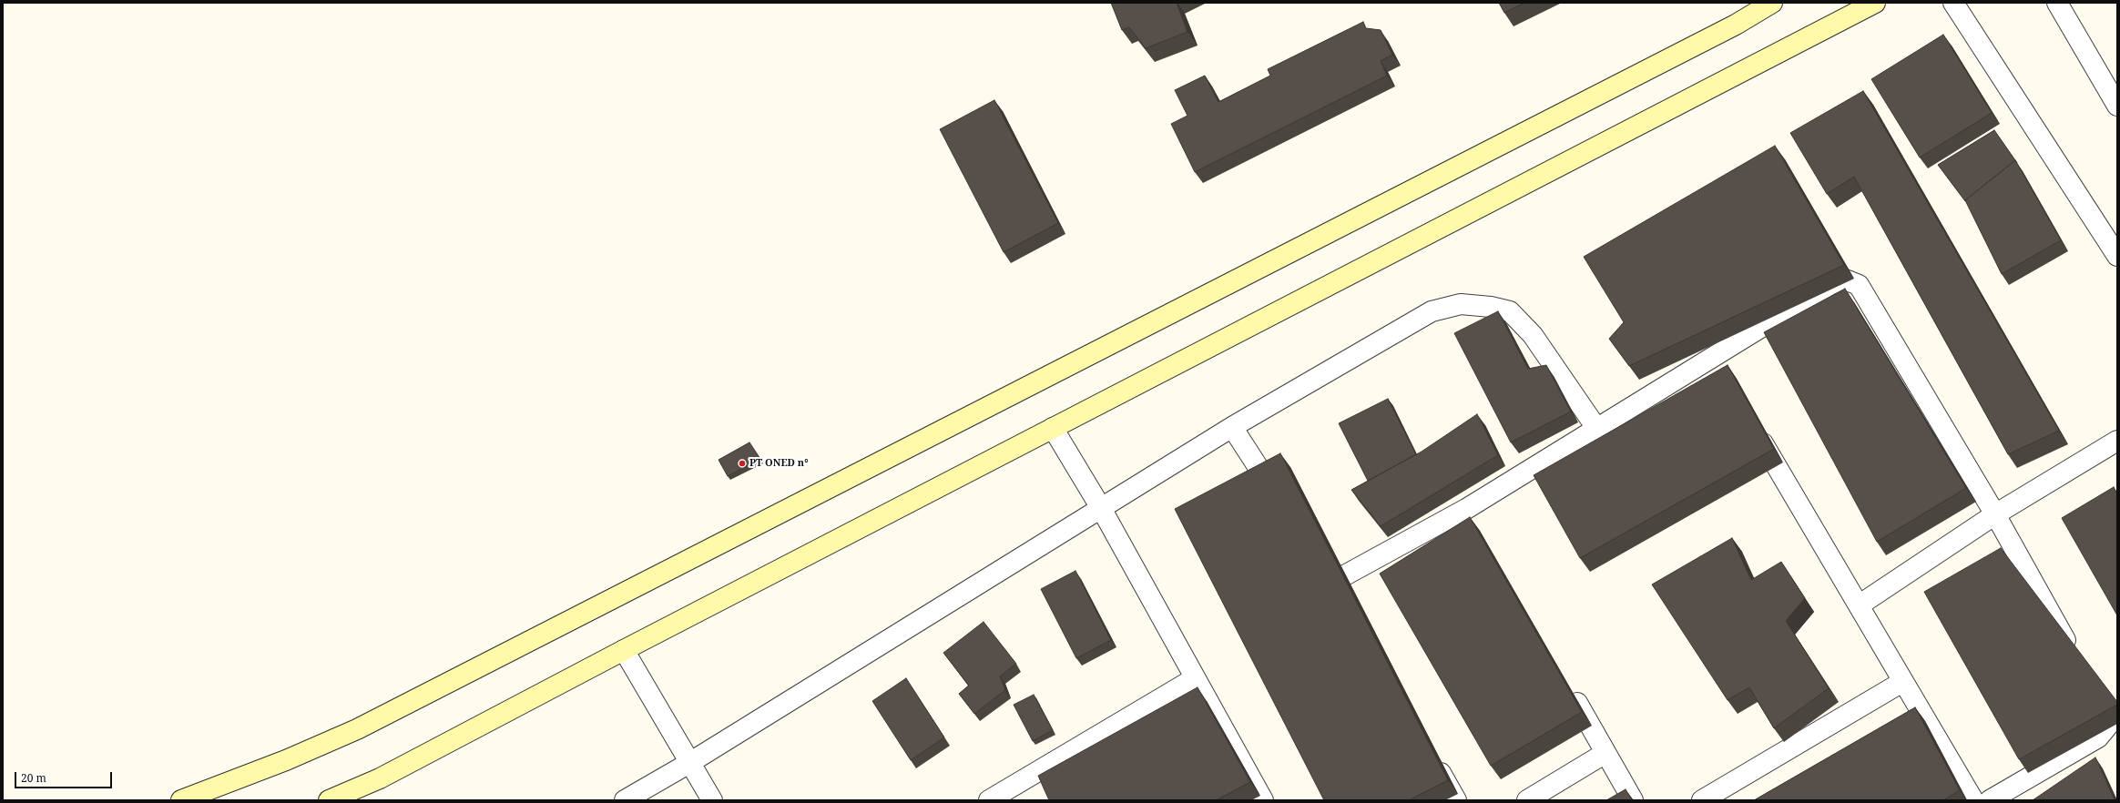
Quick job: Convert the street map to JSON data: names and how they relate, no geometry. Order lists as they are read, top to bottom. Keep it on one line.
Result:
{"places":["PT ONED n°"],"scale_bar":"20 m"}
